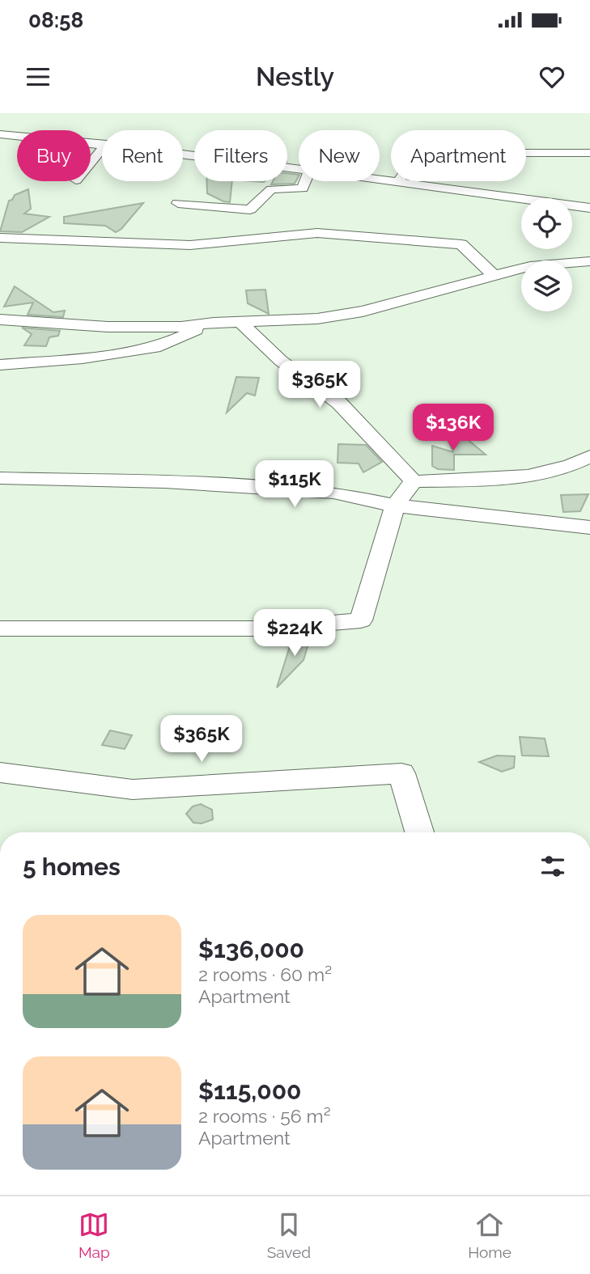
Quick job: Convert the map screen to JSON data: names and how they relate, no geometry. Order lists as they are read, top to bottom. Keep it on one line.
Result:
{"page":{"status":"08:58","header":"Nestly","chip":["Buy","Rent","Filters","New","Apartment"],"price":["$365K","$136K","$115K","$224K","$365K"],"heading":"5 homes","list":[{"name":"$136,000","note":"2 rooms · 60 m² · Apartment"},{"name":"$115,000","note":"2 rooms · 56 m² · Apartment"}],"tabs":["Map","Saved","Home"]}}
